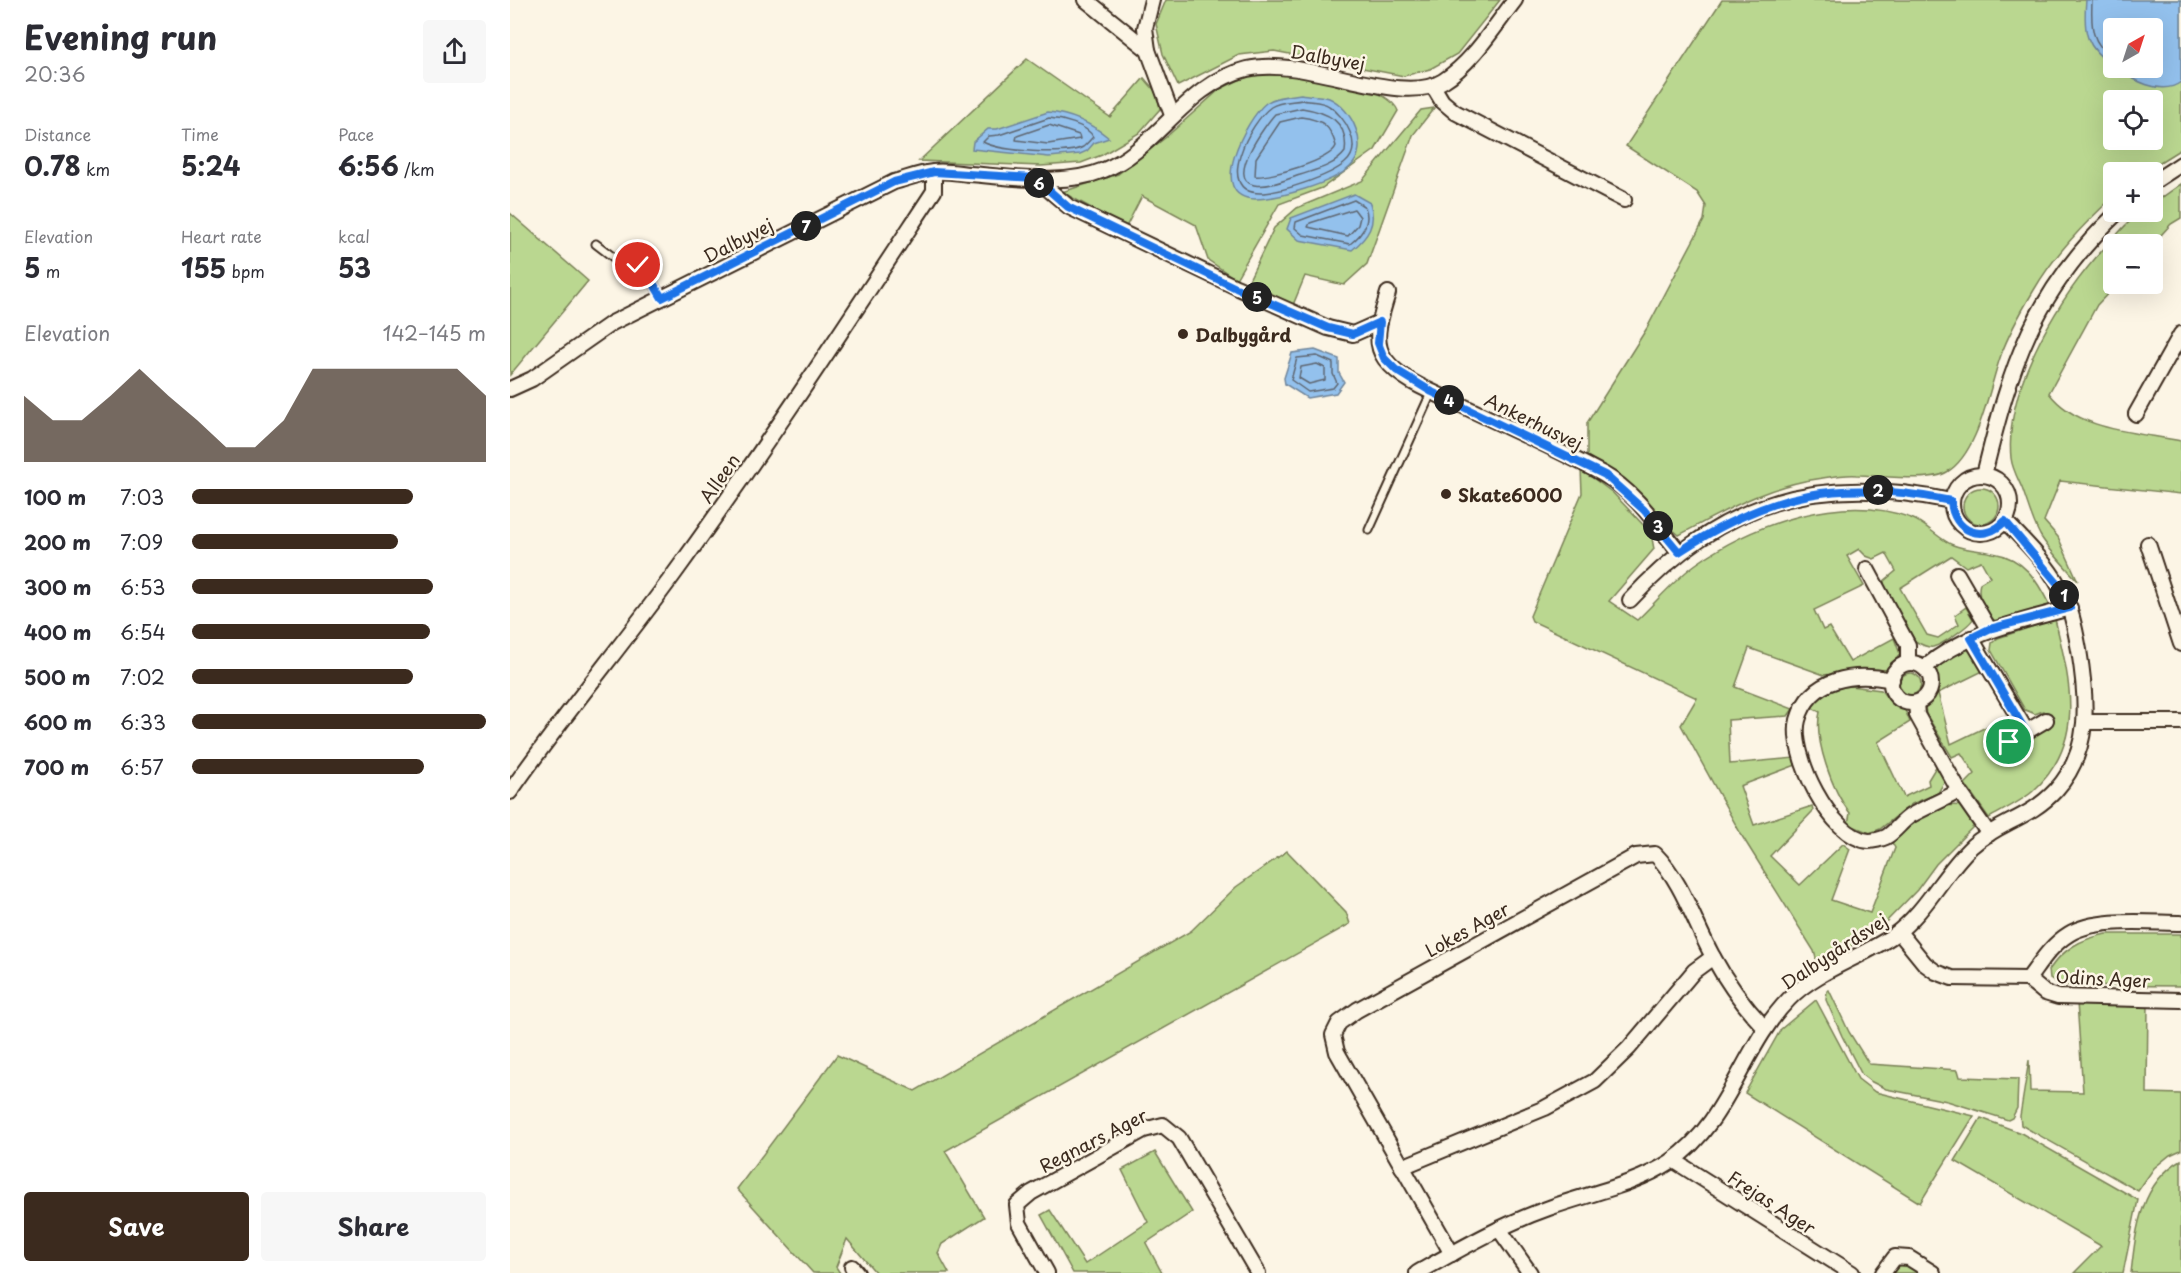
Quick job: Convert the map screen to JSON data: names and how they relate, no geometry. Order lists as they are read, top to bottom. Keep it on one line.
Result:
{"streets":{"street":["Dalbyvej","Ankerhusvej","Alleen","Lokes Ager","Dalbygårdsvej","Odins Ager","Regnars Ager","Frejas Ager"]},"crossings":[["Dalbyvej","Alleen"],["Lokes Ager","Dalbygårdsvej"],["Dalbygårdsvej","Frejas Ager"]],"places":["Dalbygård","Skate6000"],"north":"top right","page":{"heading":["Evening run","20:36"],"map_buttons":["+","−"],"stats":[["Distance","0.78 km"],["Time","5:24"],["Pace","6:56 /km"],["Elevation","5 m"],["Heart rate","155 bpm"],["kcal","53"]],"pins":["6","7","5","4","2","3","1"],"chart":["Elevation","142–145 m"],"list":[{"name":"100 m","note":"7:03"},{"name":"200 m","note":"7:09"},{"name":"300 m","note":"6:53"},{"name":"400 m","note":"6:54"},{"name":"500 m","note":"7:02"},{"name":"600 m","note":"6:33"},{"name":"700 m","note":"6:57"}],"buttons":["Save","Share"]}}
